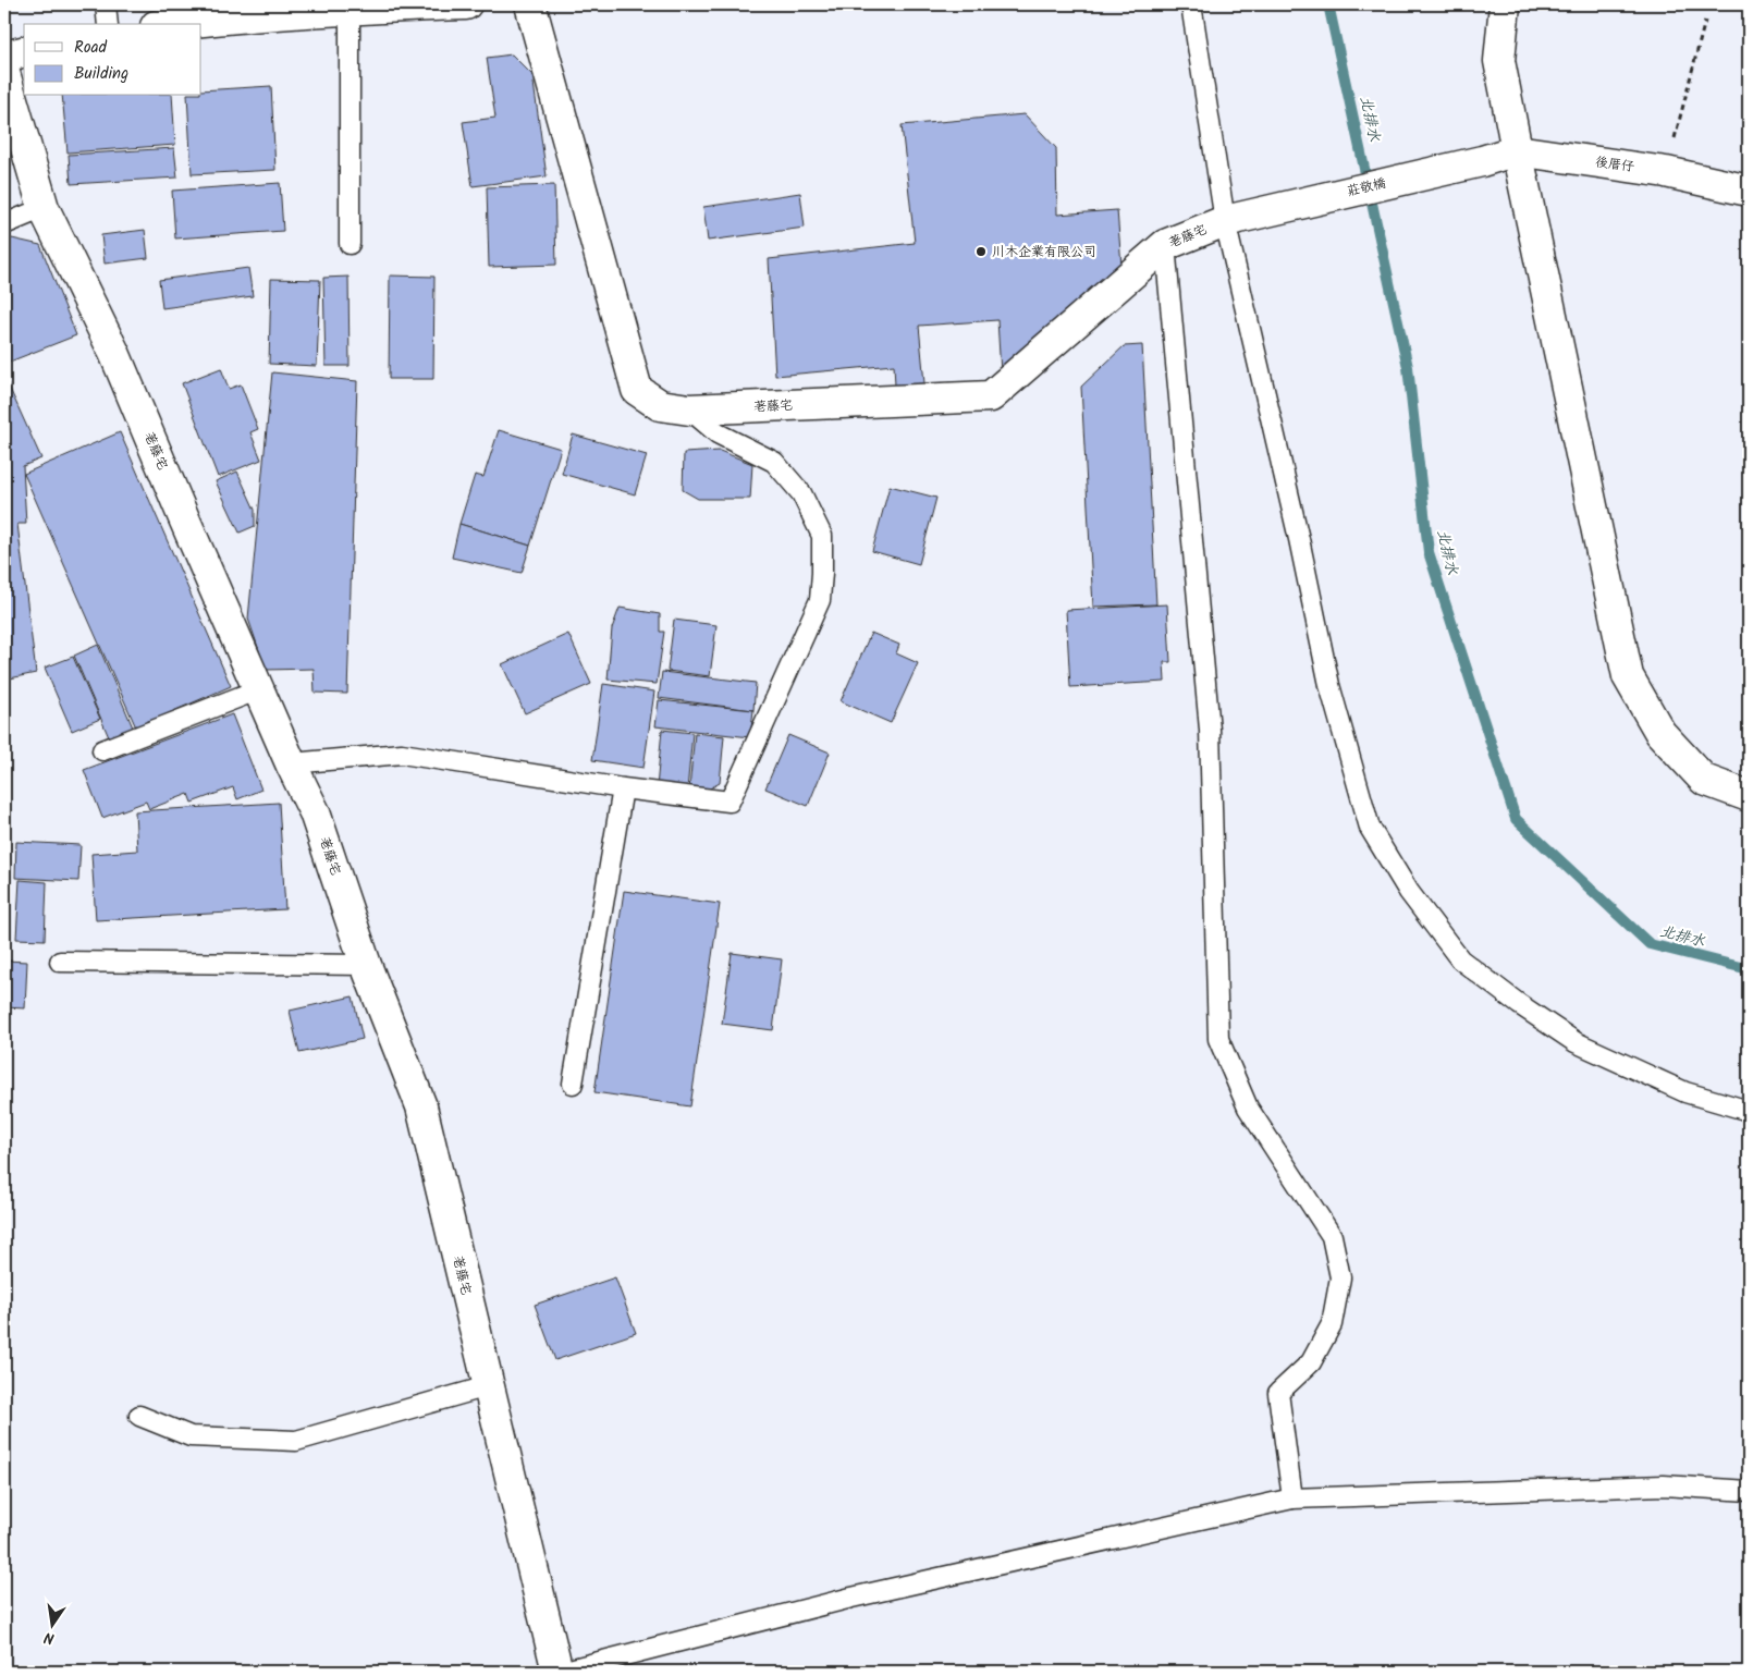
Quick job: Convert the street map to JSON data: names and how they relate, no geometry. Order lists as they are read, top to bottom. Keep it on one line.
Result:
{"streets":{"street":["後厝仔","莊敬橋","荖藤宅"]},"crossings":[["後厝仔","莊敬橋"],["莊敬橋","荖藤宅"]],"water":["北排水"],"places":["川木企業有限公司"],"legend":["Road","Building"],"north":"bottom"}
